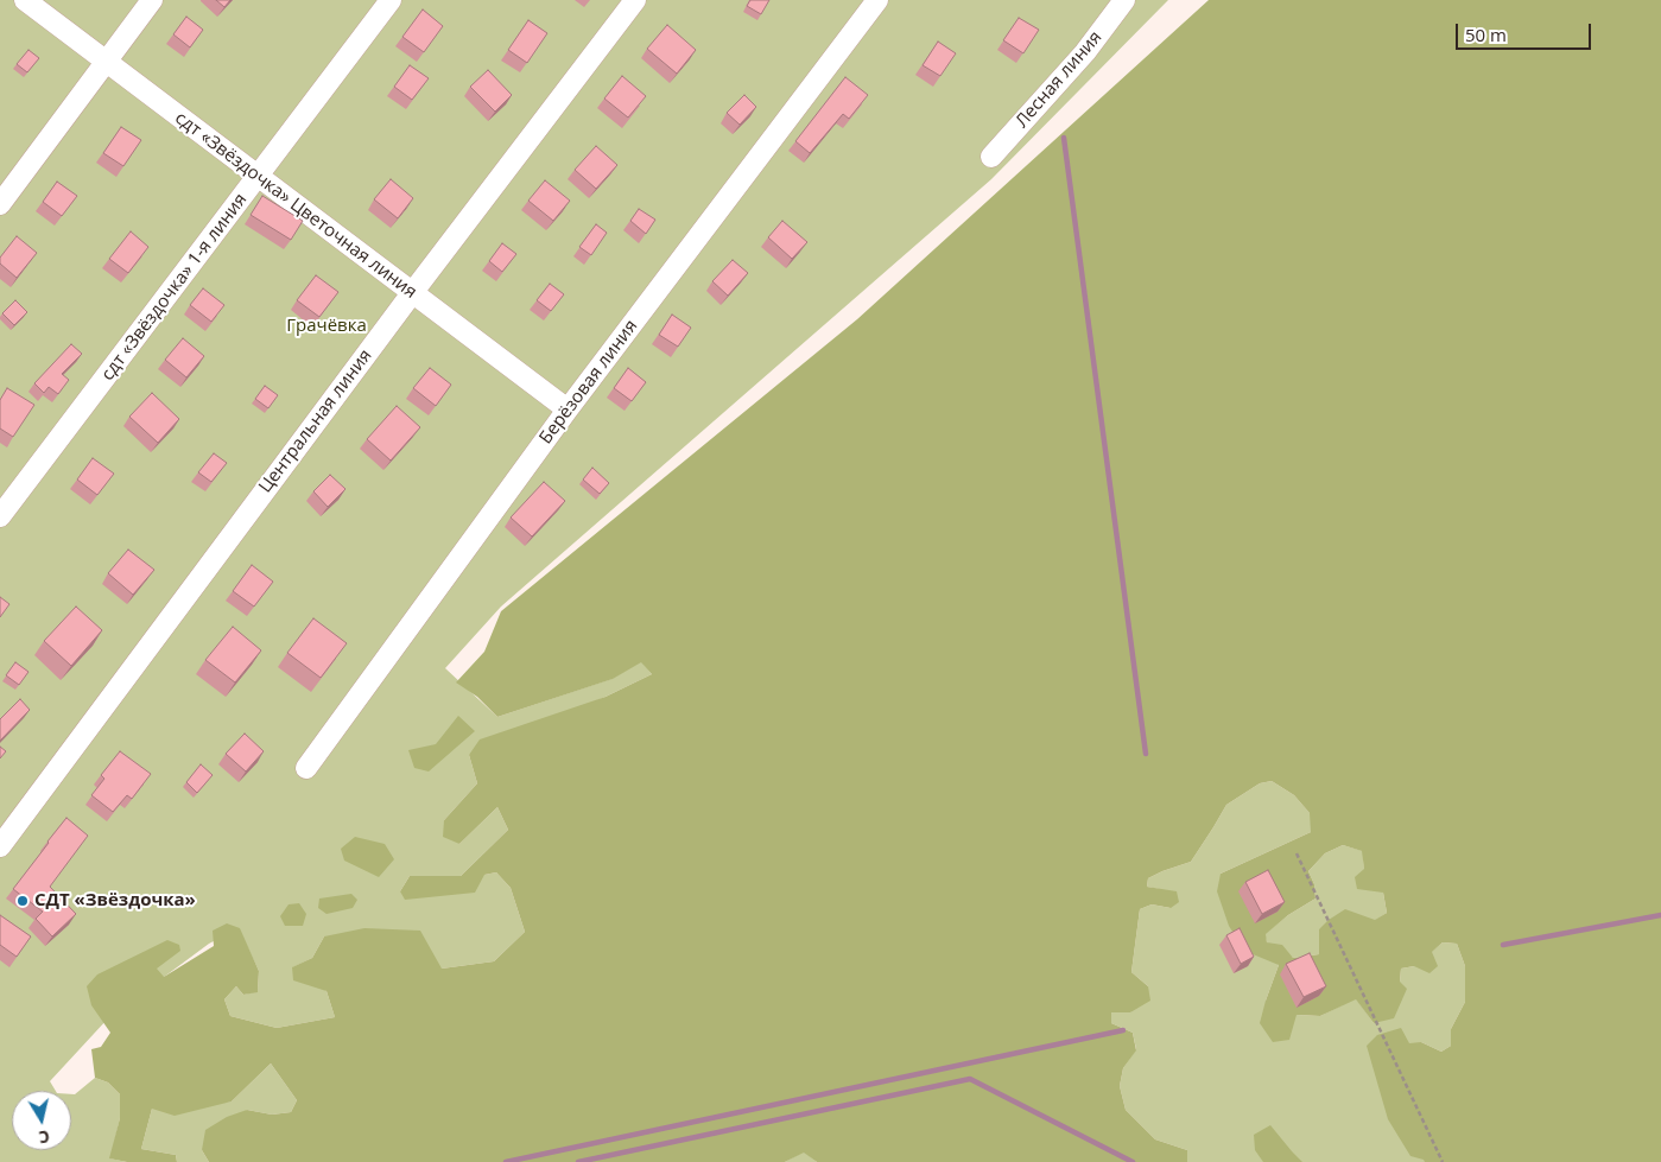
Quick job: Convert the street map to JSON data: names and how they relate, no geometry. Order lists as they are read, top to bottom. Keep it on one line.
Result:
{"streets":{"street":["Лесная линия","сдт «Звёздочка» Цветочная линия","сдт «Звёздочка» 1-я линия","Берёзовая линия","Центральная линия"]},"crossings":[["сдт «Звёздочка» Цветочная линия","сдт «Звёздочка» 1-я линия"],["сдт «Звёздочка» Цветочная линия","Берёзовая линия"],["сдт «Звёздочка» Цветочная линия","Центральная линия"]],"parks":["Грачёвка"],"places":["СДТ «Звёздочка»"],"scale_bar":"50 m","north":"bottom"}
